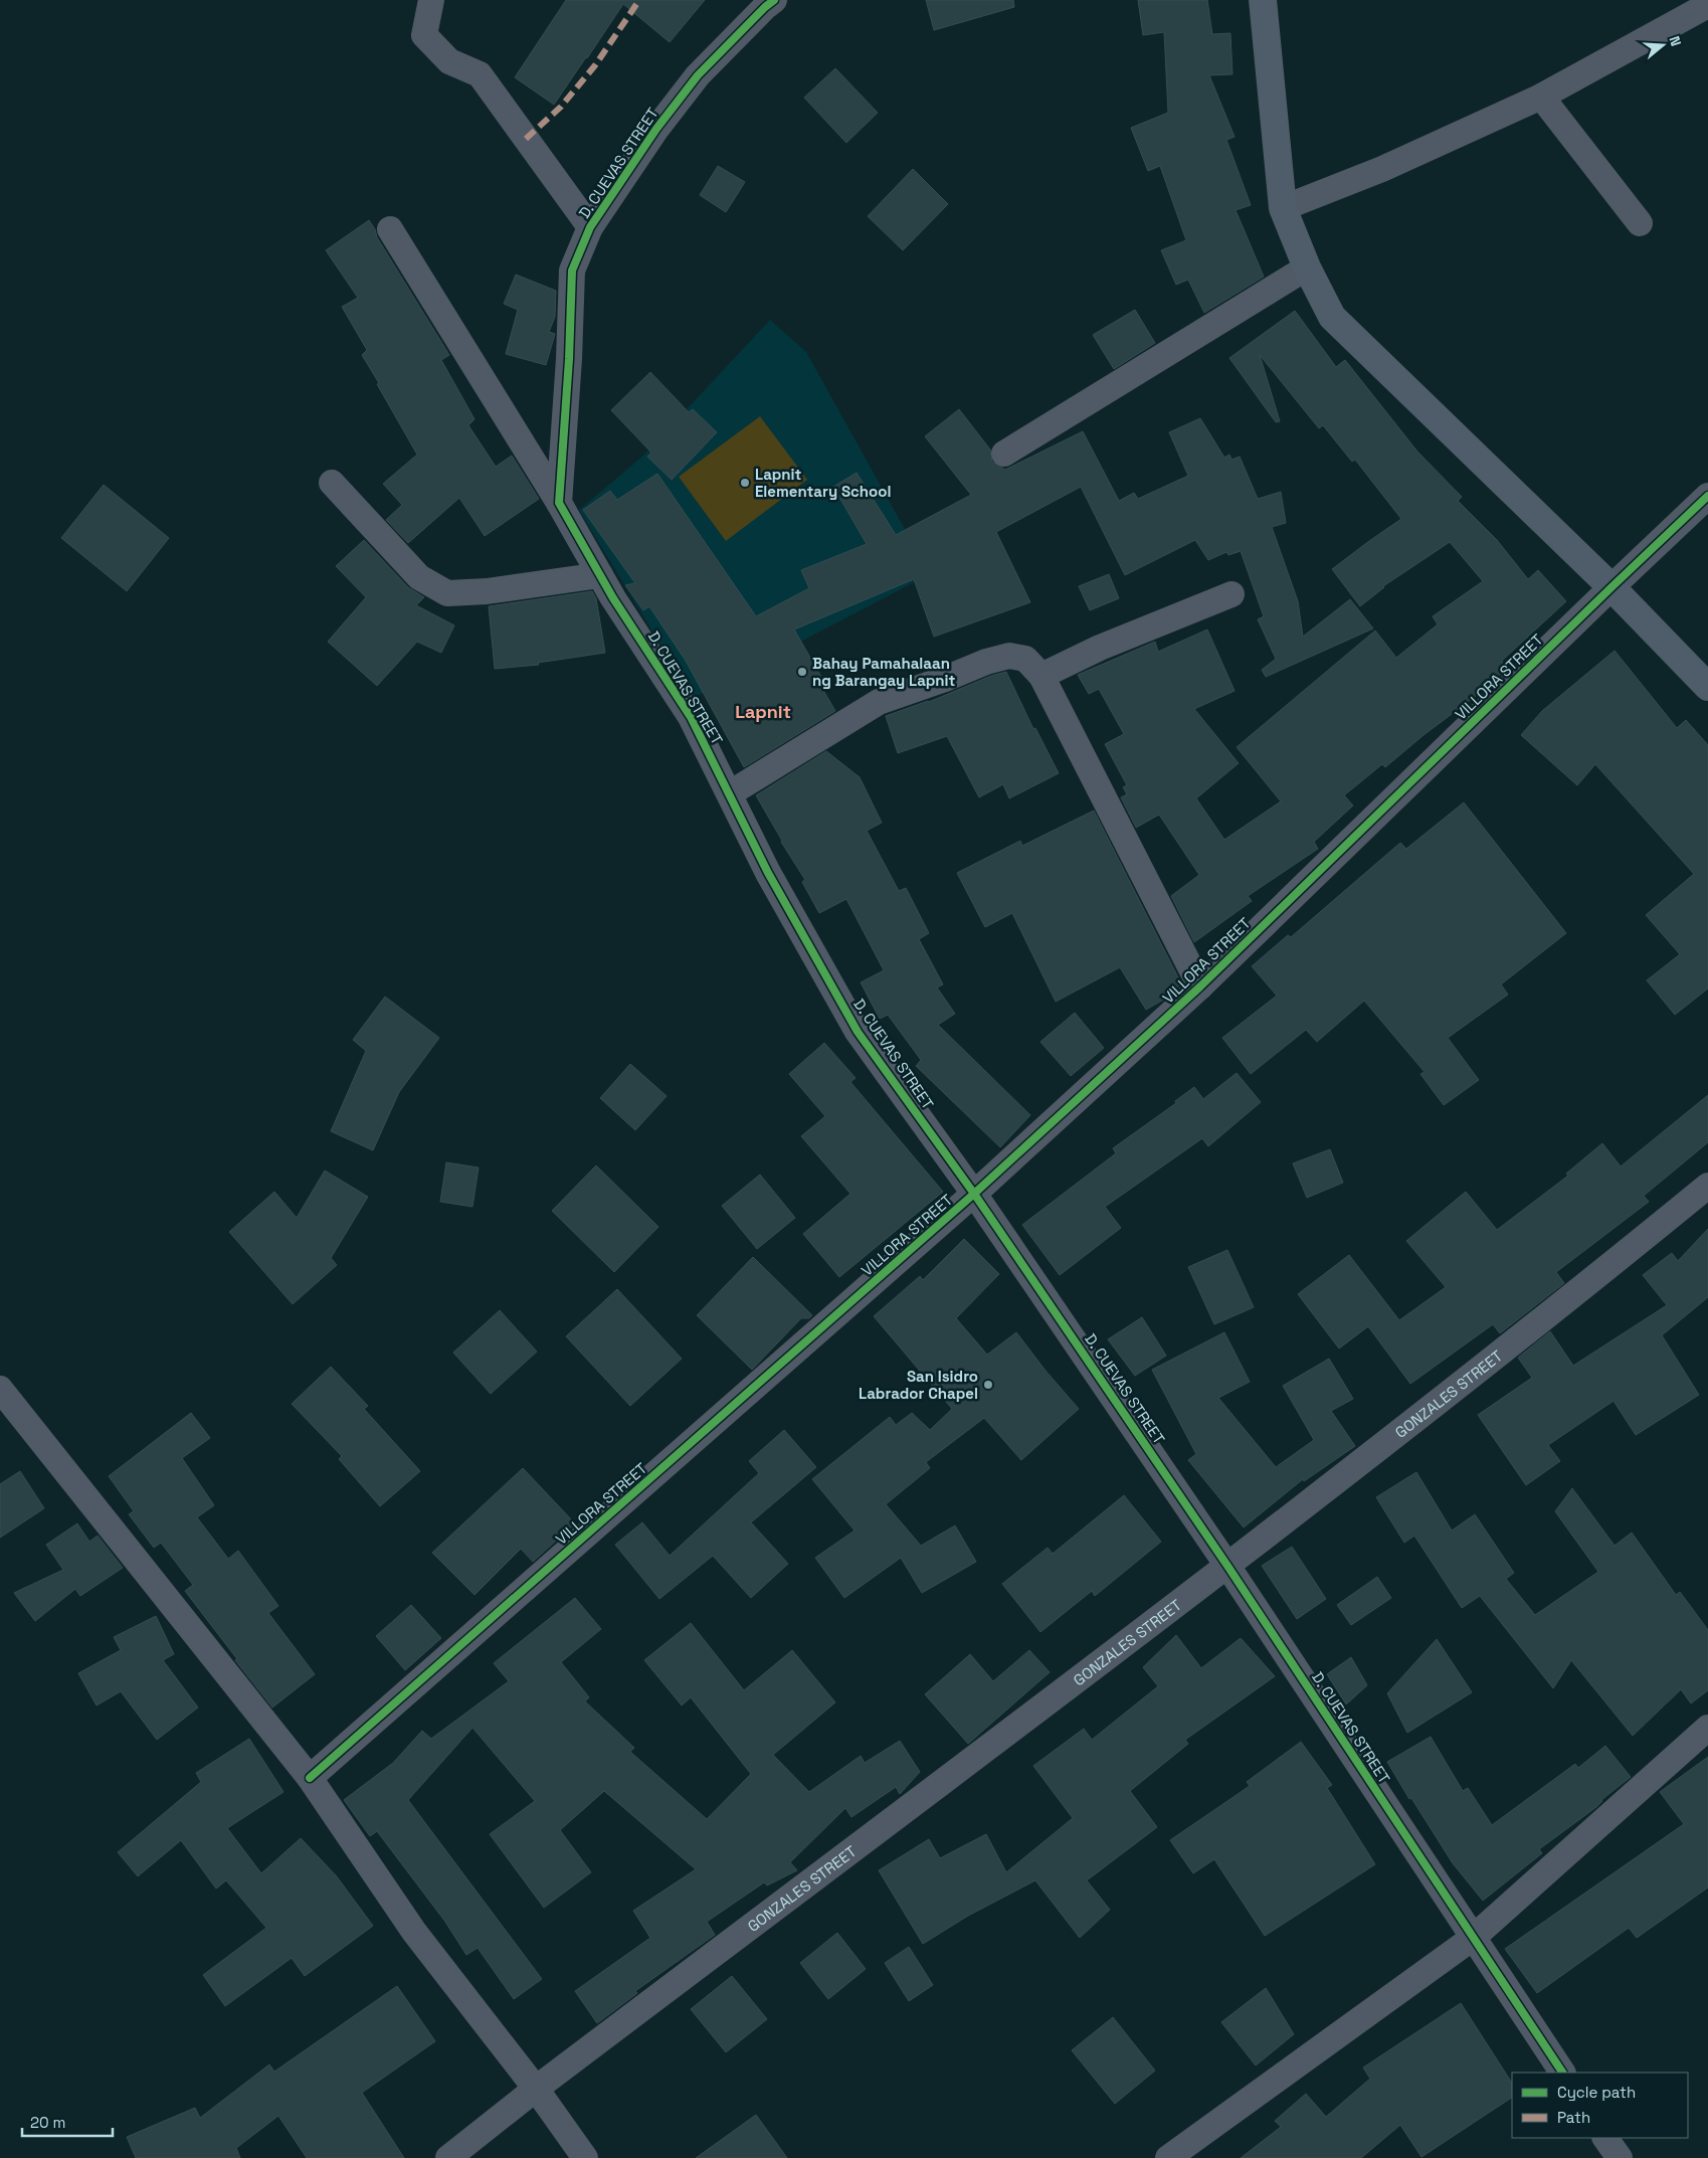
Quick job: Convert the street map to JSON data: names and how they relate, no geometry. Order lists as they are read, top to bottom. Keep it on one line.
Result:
{"streets":{"street":["D. CUEVAS STREET","VILLORA STREET","GONZALES STREET"]},"crossings":[["D. CUEVAS STREET","VILLORA STREET"],["D. CUEVAS STREET","GONZALES STREET"]],"districts":["Lapnit"],"places":["Lapnit Elementary School","Bahay Pamahalaan ng Barangay Lapnit","San Isidro Labrador Chapel"],"legend":["Cycle path","Path"],"scale_bar":"20 m","north":"right"}
